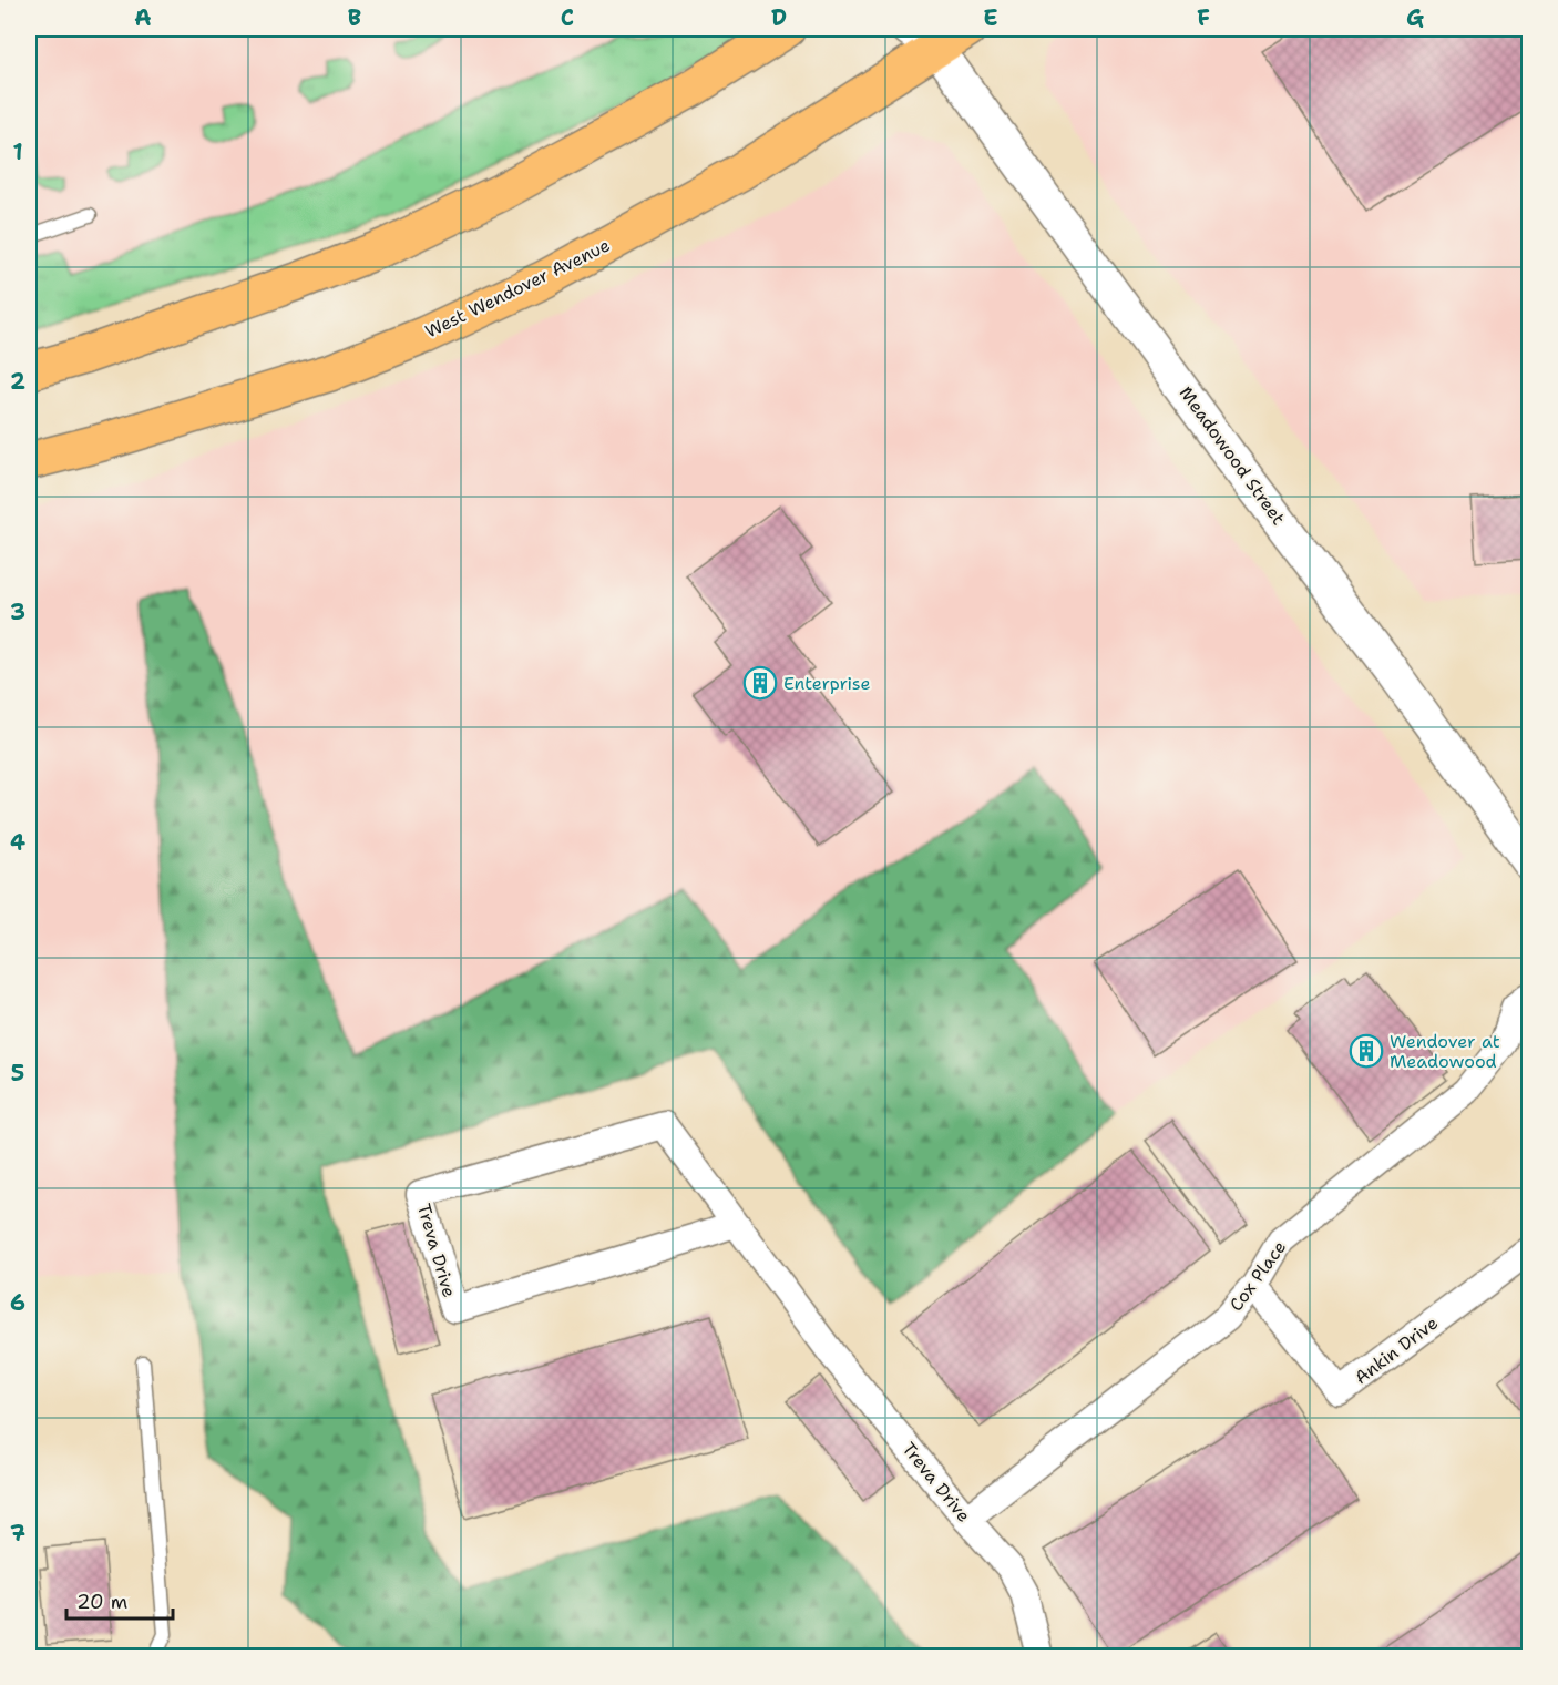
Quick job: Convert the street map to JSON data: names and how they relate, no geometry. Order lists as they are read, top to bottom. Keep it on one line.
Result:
{"streets":{"highway":["West Wendover Avenue"],"street":["Meadowood Street","Treva Drive","Cox Place","Ankin Drive"]},"crossings":[["West Wendover Avenue","Meadowood Street"],["Treva Drive","Cox Place"],["Cox Place","Ankin Drive"]],"places":{"building":["Enterprise","Wendover at Meadowood"]},"scale_bar":"20 m","grid":{"columns":["A","B","C","D","E","F","G"],"rows":["1","2","3","4","5","6","7"]}}
